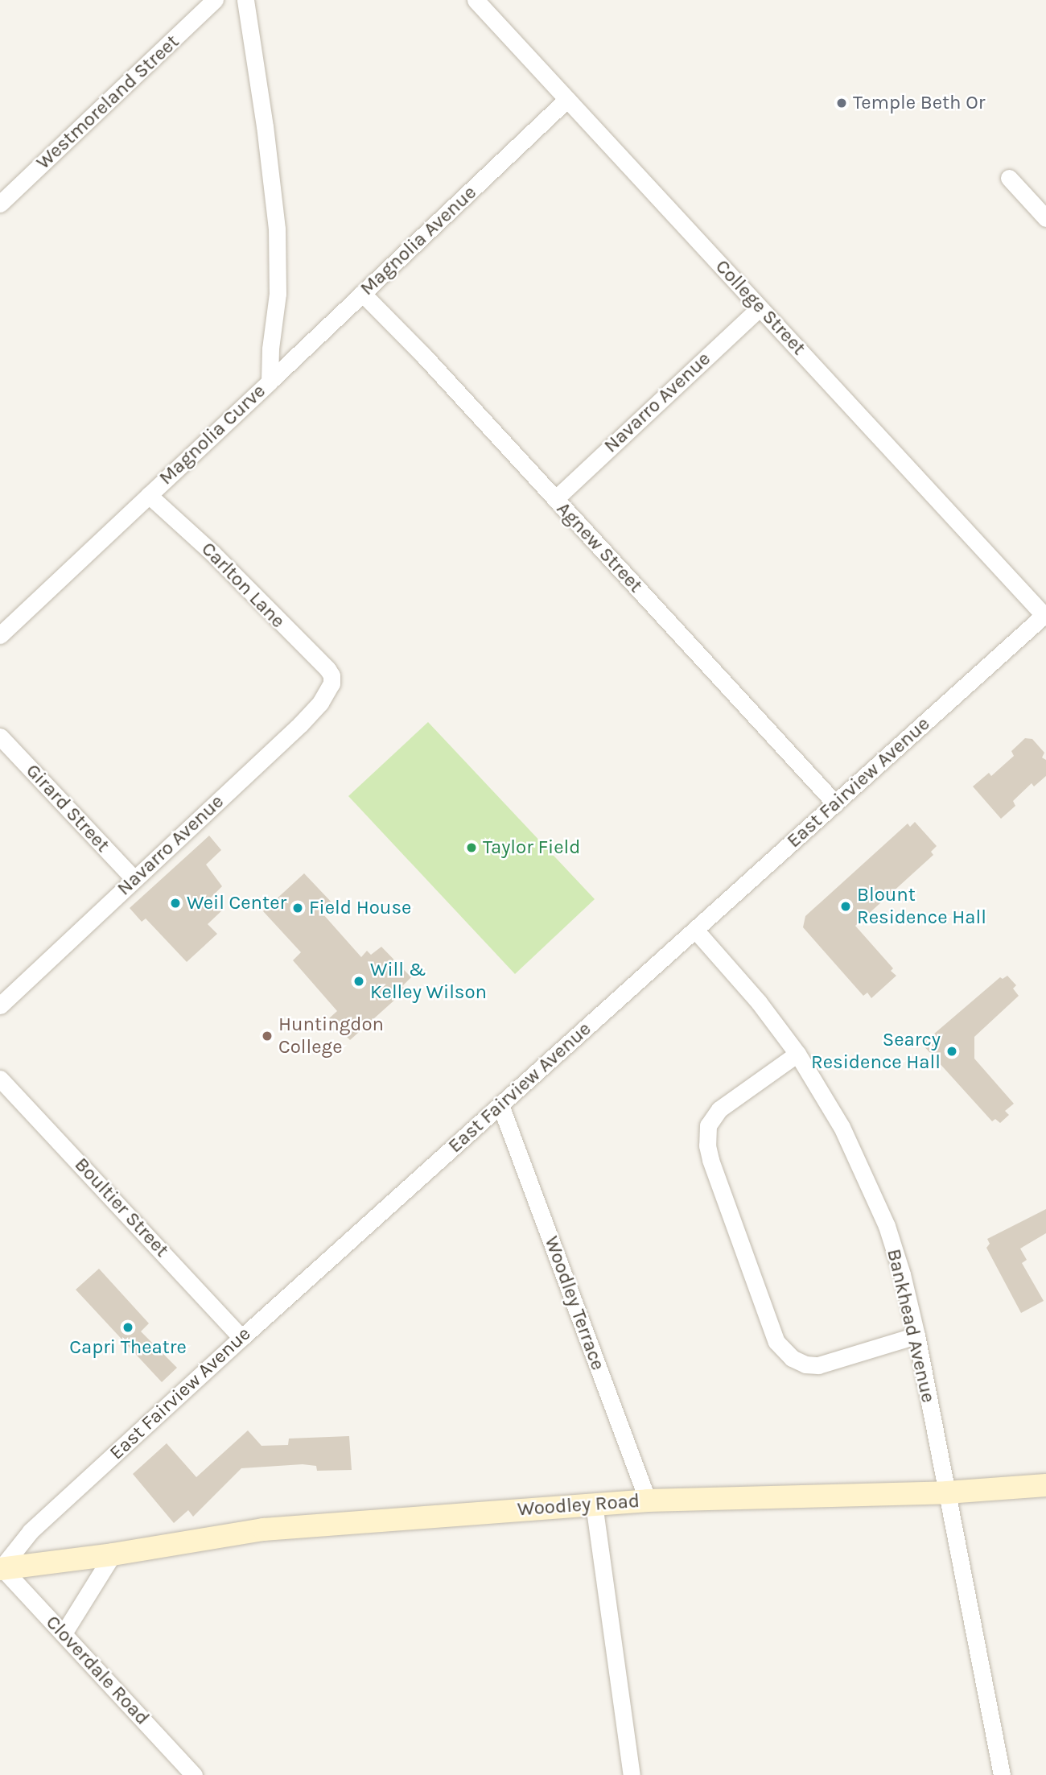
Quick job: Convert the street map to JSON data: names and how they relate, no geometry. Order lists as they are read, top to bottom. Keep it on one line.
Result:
{"streets":{"main road":["Woodley Road"],"street":["Westmoreland Street","Magnolia Avenue","College Street","Navarro Avenue","Magnolia Curve","Agnew Street","Carlton Lane","East Fairview Avenue","Girard Street","Boultier Street","Woodley Terrace","Bankhead Avenue","Cloverdale Road"]},"crossings":[["Magnolia Avenue","College Street"],["Magnolia Avenue","Magnolia Curve"],["Magnolia Avenue","Agnew Street"],["College Street","Navarro Avenue"],["College Street","East Fairview Avenue"],["Navarro Avenue","Agnew Street"],["Navarro Avenue","Carlton Lane"],["Navarro Avenue","Girard Street"],["Magnolia Curve","Carlton Lane"],["Agnew Street","East Fairview Avenue"],["East Fairview Avenue","Boultier Street"],["East Fairview Avenue","Woodley Terrace"],["East Fairview Avenue","Bankhead Avenue"],["East Fairview Avenue","Woodley Road"],["East Fairview Avenue","Cloverdale Road"],["Woodley Terrace","Woodley Road"],["Bankhead Avenue","Woodley Road"],["Woodley Road","Cloverdale Road"]],"places":["Temple Beth Or","Taylor Field","Weil Center","Blount Residence Hall","Field House","Will & Kelley Wilson","Huntingdon College","Searcy Residence Hall","Capri Theatre"]}
